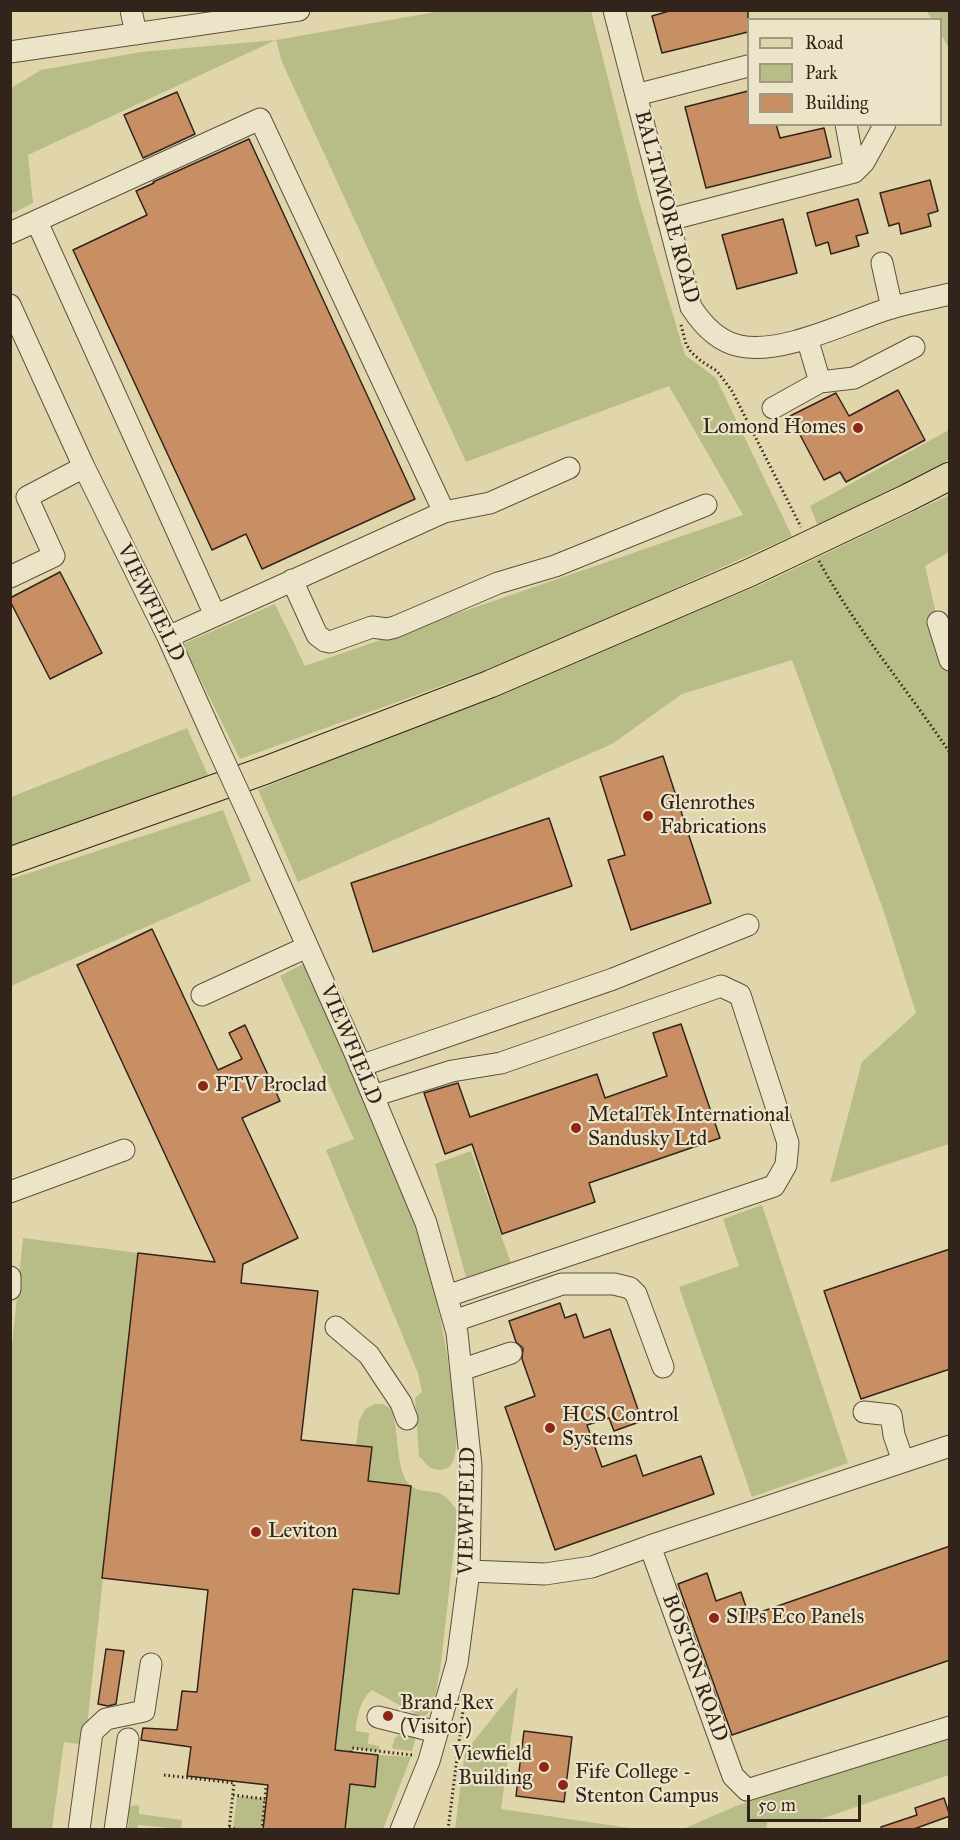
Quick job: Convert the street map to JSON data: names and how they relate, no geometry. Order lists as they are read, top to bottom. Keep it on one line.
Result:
{"streets":{"street":["BALTIMORE ROAD","VIEWFIELD","BOSTON ROAD"]},"places":["Lomond Homes","Glenrothes Fabrications","FTV Proclad","MetalTek International Sandusky Ltd","HCS Control Systems","Leviton","SIPs Eco Panels","Brand-Rex (Visitor)","Viewfield Building","Fife College - Stenton Campus"],"legend":["Road","Park","Building"],"scale_bar":"50 m"}
